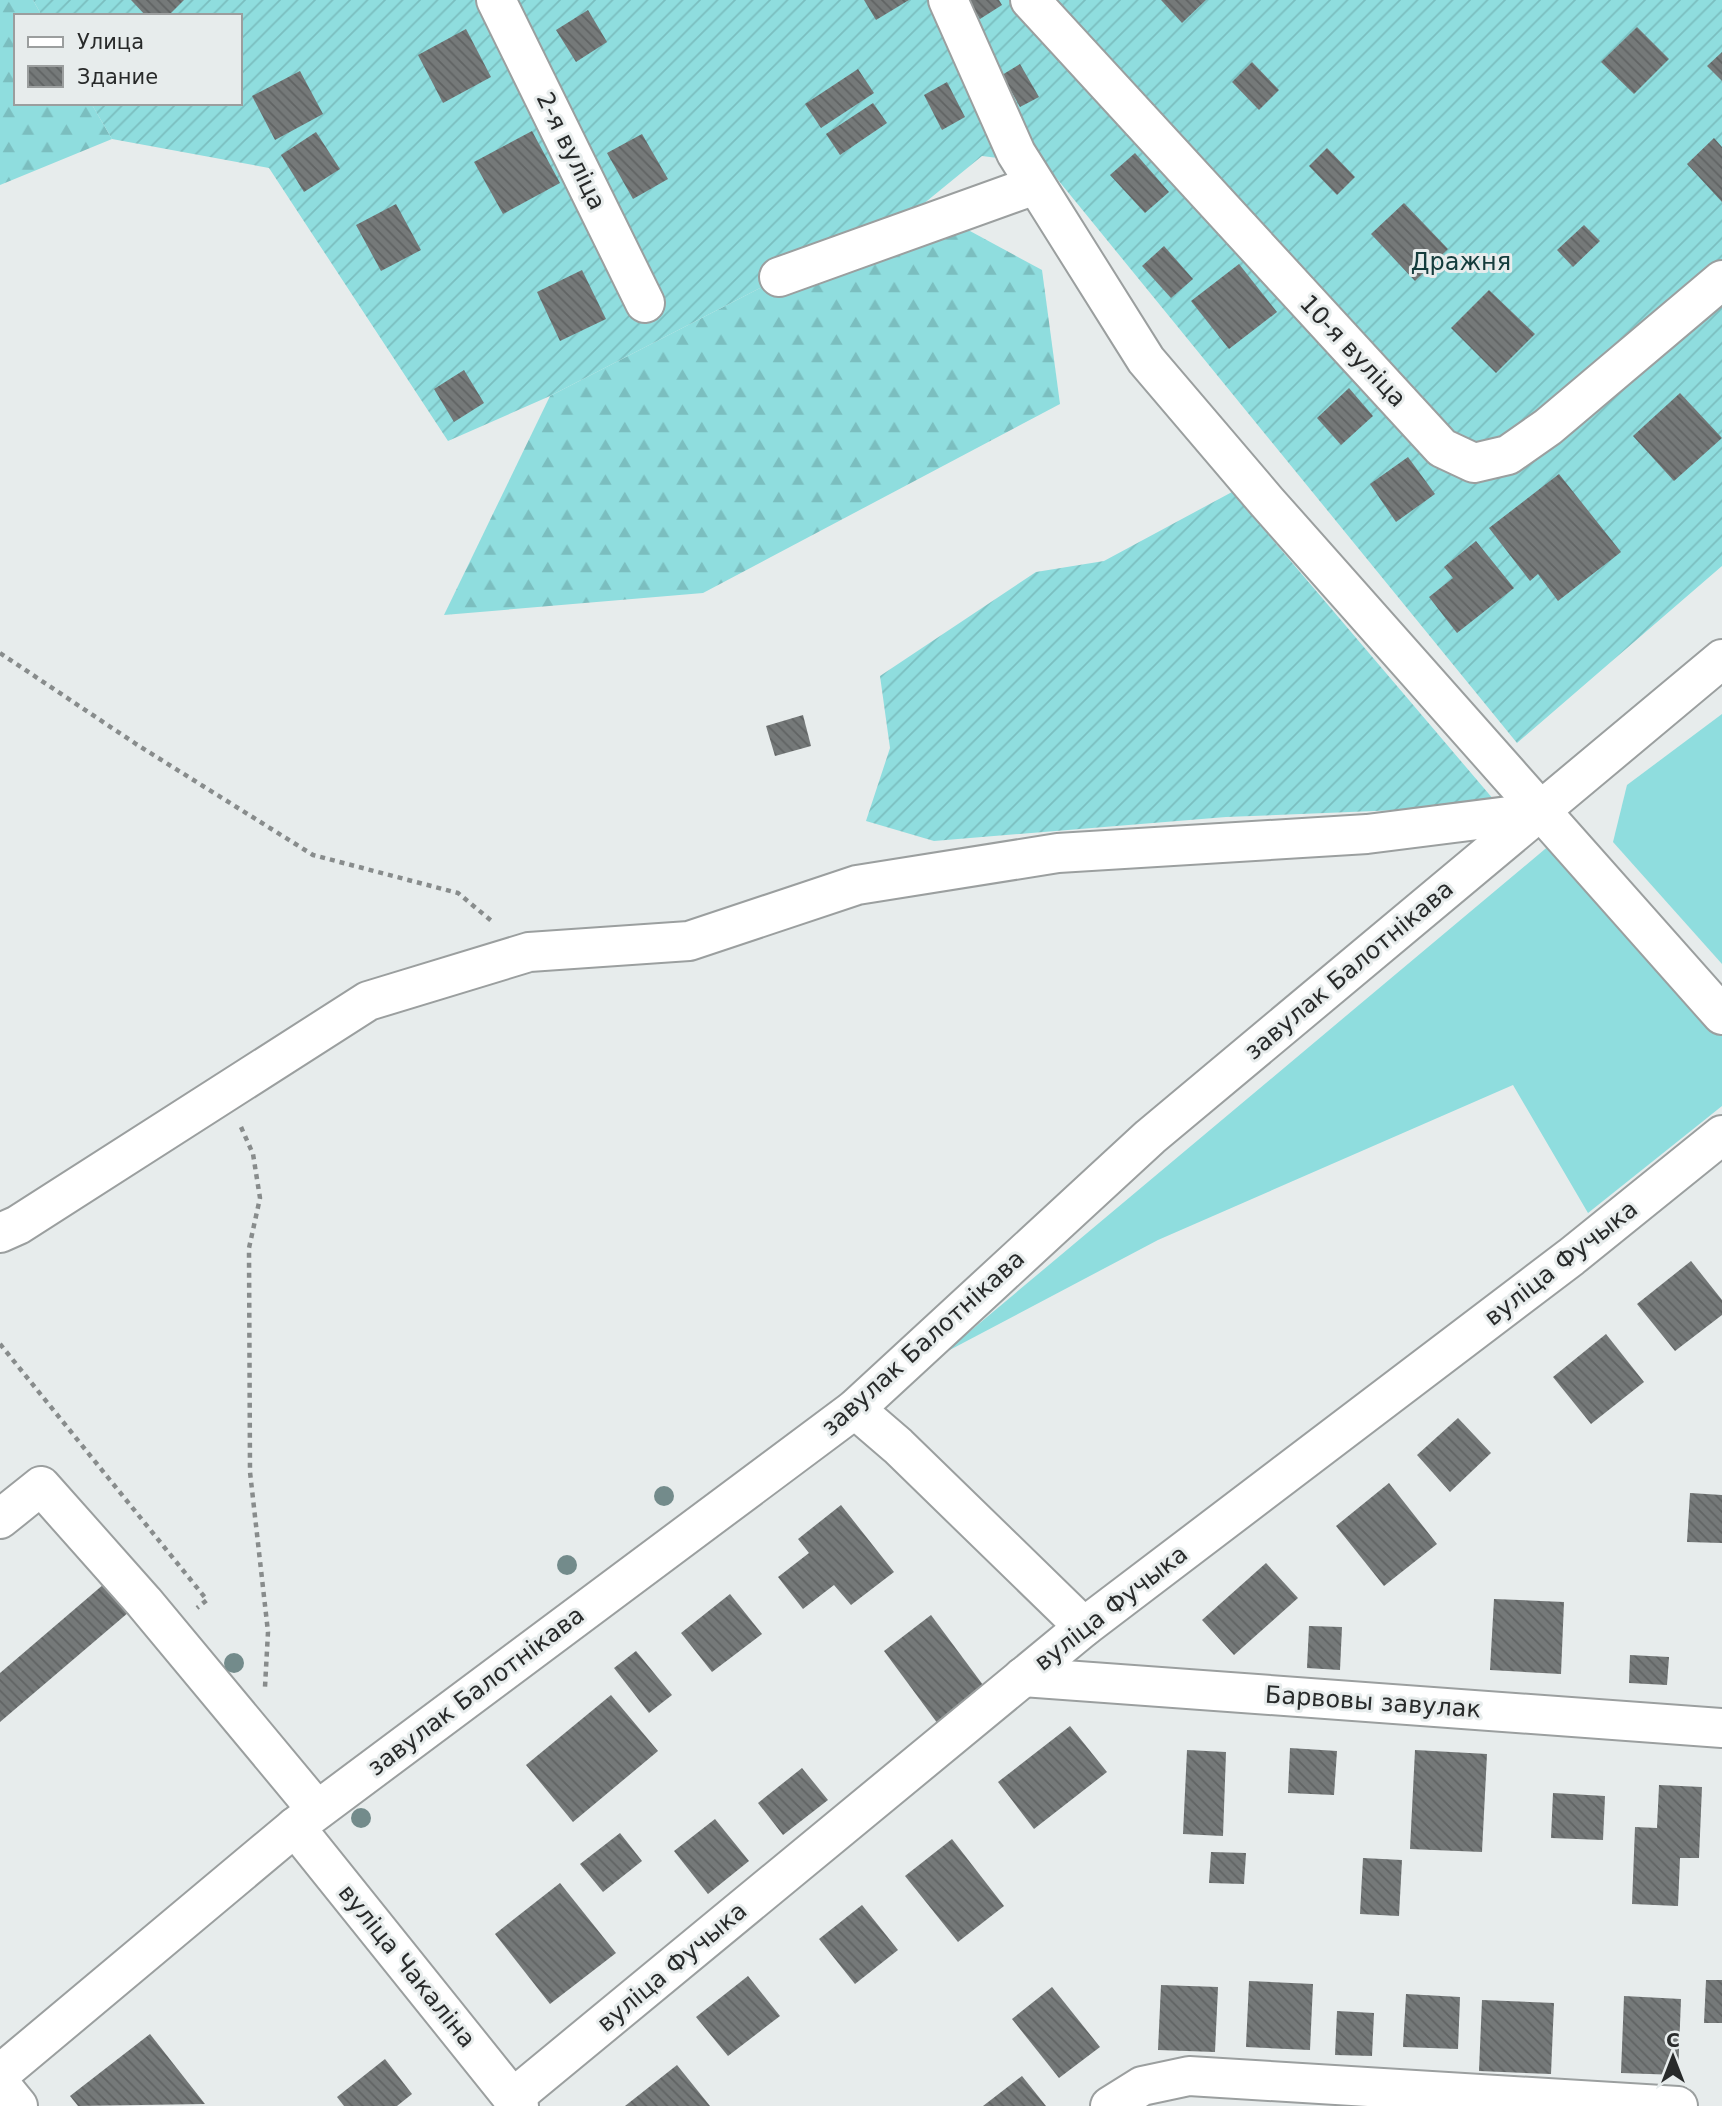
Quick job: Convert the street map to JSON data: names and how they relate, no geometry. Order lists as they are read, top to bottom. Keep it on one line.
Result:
{"streets":{"street":["2-я вуліца","10-я вуліца","завулак Балотнікава","вуліца Фучыка","Барвовы завулак","вуліца Чакаліна"]},"crossings":[["завулак Балотнікава","вуліца Чакаліна"],["вуліца Фучыка","Барвовы завулак"],["вуліца Фучыка","вуліца Чакаліна"]],"parks":["Дражня"],"legend":["Улица","Здание"],"north":"top"}
